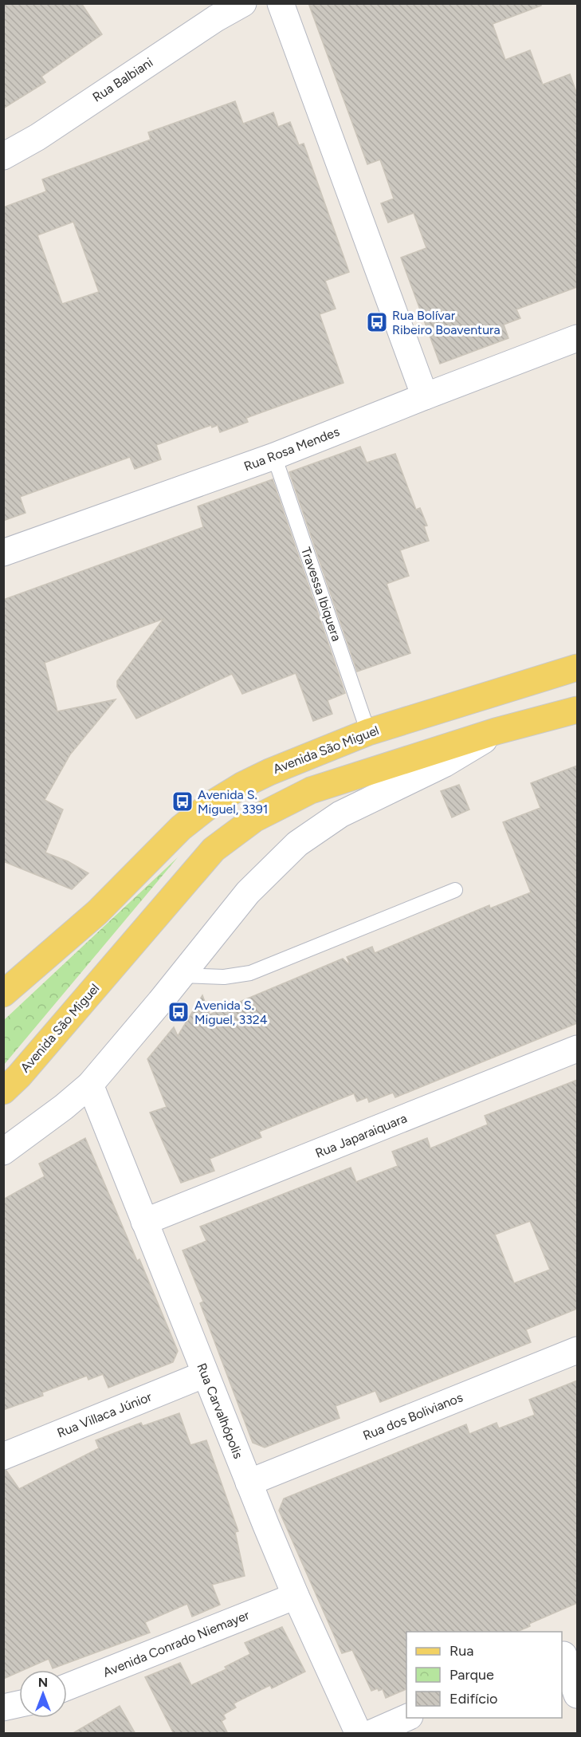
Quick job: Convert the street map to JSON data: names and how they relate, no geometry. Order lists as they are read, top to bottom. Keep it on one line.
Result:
{"streets":{"main road":["Avenida São Miguel"],"street":["Rua Balbiani","Rua Rosa Mendes","Rua Japaraiquara","Rua Carvalhópolis","Rua Villaca Júnior","Rua dos Bolivianos","Avenida Conrado Niemayer"],"lane":["Travessa Ibiquera"]},"crossings":[["Rua Rosa Mendes","Travessa Ibiquera"],["Travessa Ibiquera","Avenida São Miguel"],["Avenida São Miguel","Rua Carvalhópolis"],["Rua Japaraiquara","Rua Carvalhópolis"],["Rua Carvalhópolis","Rua Villaca Júnior"],["Rua Carvalhópolis","Rua dos Bolivianos"],["Rua Carvalhópolis","Avenida Conrado Niemayer"]],"places":{"bus stop":["Rua Bolívar Ribeiro Boaventura","Avenida S. Miguel, 3391","Avenida S. Miguel, 3324"]},"legend":["Rua","Parque","Edifício"],"north":"top"}
